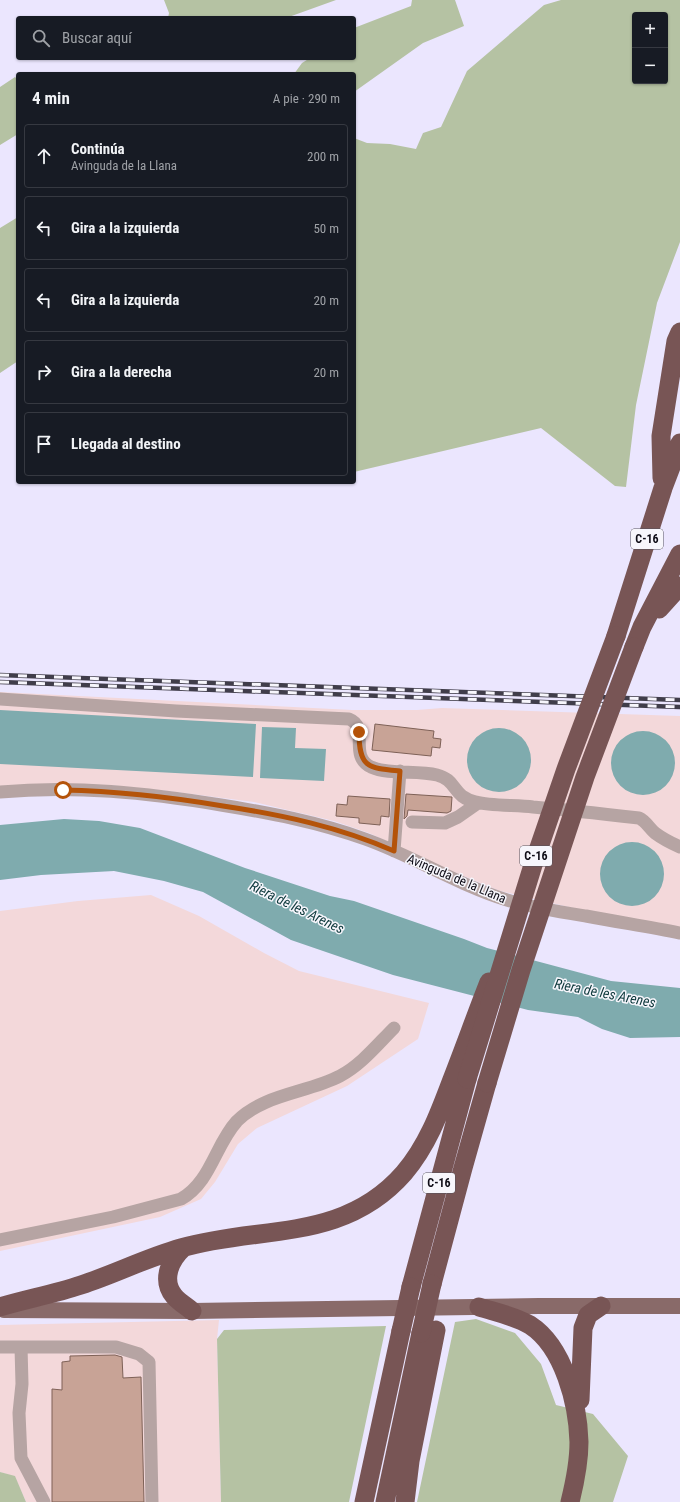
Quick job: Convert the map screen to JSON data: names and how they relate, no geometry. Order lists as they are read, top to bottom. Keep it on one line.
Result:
{"streets":{"highway":["C-16"],"street":["Avinguda de la Llana"]},"water":["Riera de les Arenes"],"page":{"map_buttons":["+","−"],"search":"Buscar aquí","heading":["4 min","A pie · 290 m"],"list":[["Continúa","Avinguda de la Llana","200 m"],["Gira a la izquierda","50 m"],["Gira a la izquierda","20 m"],["Gira a la derecha","20 m"],"Llegada al destino"]}}
